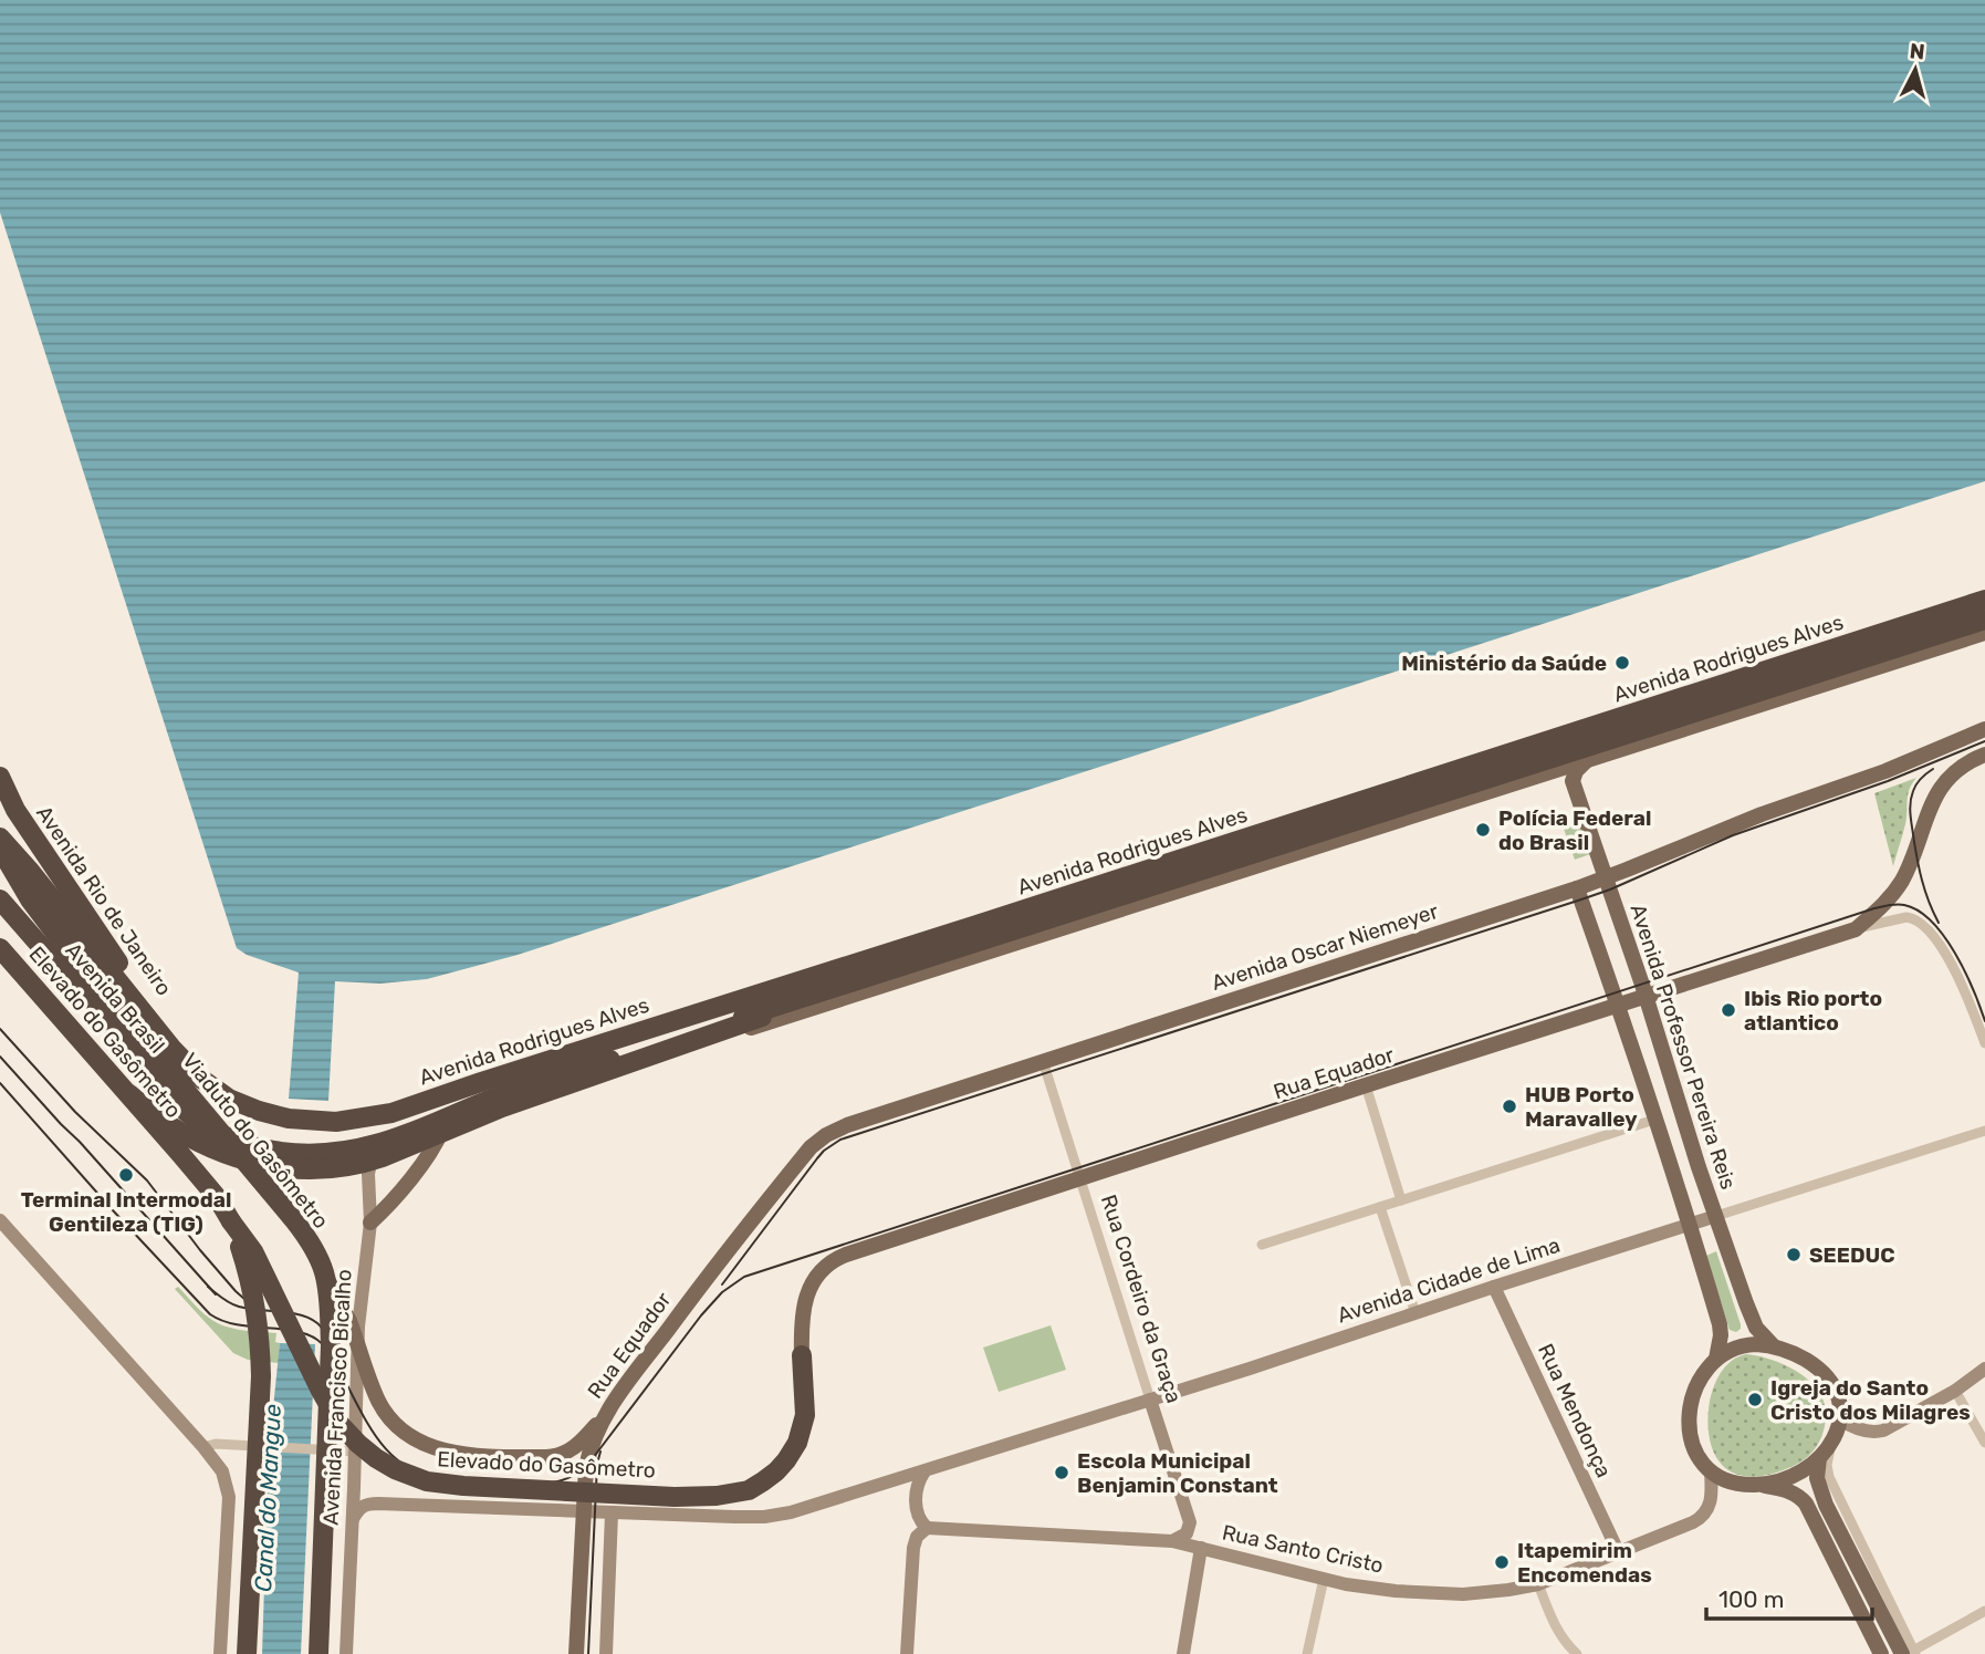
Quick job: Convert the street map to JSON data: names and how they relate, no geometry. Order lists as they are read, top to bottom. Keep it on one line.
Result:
{"streets":{"highway":["Avenida Rodrigues Alves","Avenida Rio de Janeiro","Avenida Brasil","Elevado do Gasômetro","Viaduto do Gasômetro"],"main road":["Avenida Oscar Niemeyer","Avenida Professor Pereira Reis","Rua Equador","Avenida Cidade de Lima","Rua Cordeiro da Graça","Avenida Francisco Bicalho","Rua Mendonça","Rua Santo Cristo"]},"crossings":[["Avenida Rodrigues Alves","Avenida Rio de Janeiro"],["Avenida Rodrigues Alves","Avenida Brasil"],["Avenida Rodrigues Alves","Avenida Professor Pereira Reis"],["Avenida Rodrigues Alves","Avenida Francisco Bicalho"],["Avenida Oscar Niemeyer","Avenida Professor Pereira Reis"],["Avenida Oscar Niemeyer","Rua Equador"],["Avenida Oscar Niemeyer","Rua Cordeiro da Graça"],["Elevado do Gasômetro","Rua Equador"],["Avenida Professor Pereira Reis","Rua Equador"],["Avenida Professor Pereira Reis","Avenida Cidade de Lima"],["Avenida Professor Pereira Reis","Rua Santo Cristo"],["Rua Equador","Avenida Cidade de Lima"],["Rua Equador","Rua Cordeiro da Graça"],["Avenida Cidade de Lima","Rua Cordeiro da Graça"],["Avenida Cidade de Lima","Avenida Francisco Bicalho"],["Avenida Cidade de Lima","Rua Mendonça"],["Rua Cordeiro da Graça","Rua Santo Cristo"],["Rua Mendonça","Rua Santo Cristo"]],"water":["Canal do Mangue"],"places":["Ministério da Saúde","Polícia Federal do Brasil","Ibis Rio porto atlantico","HUB Porto Maravalley","Terminal Intermodal Gentileza (TIG)","SEEDUC","Igreja do Santo Cristo dos Milagres","Escola Municipal Benjamin Constant","Itapemirim Encomendas"],"scale_bar":"100 m","north":"top"}
